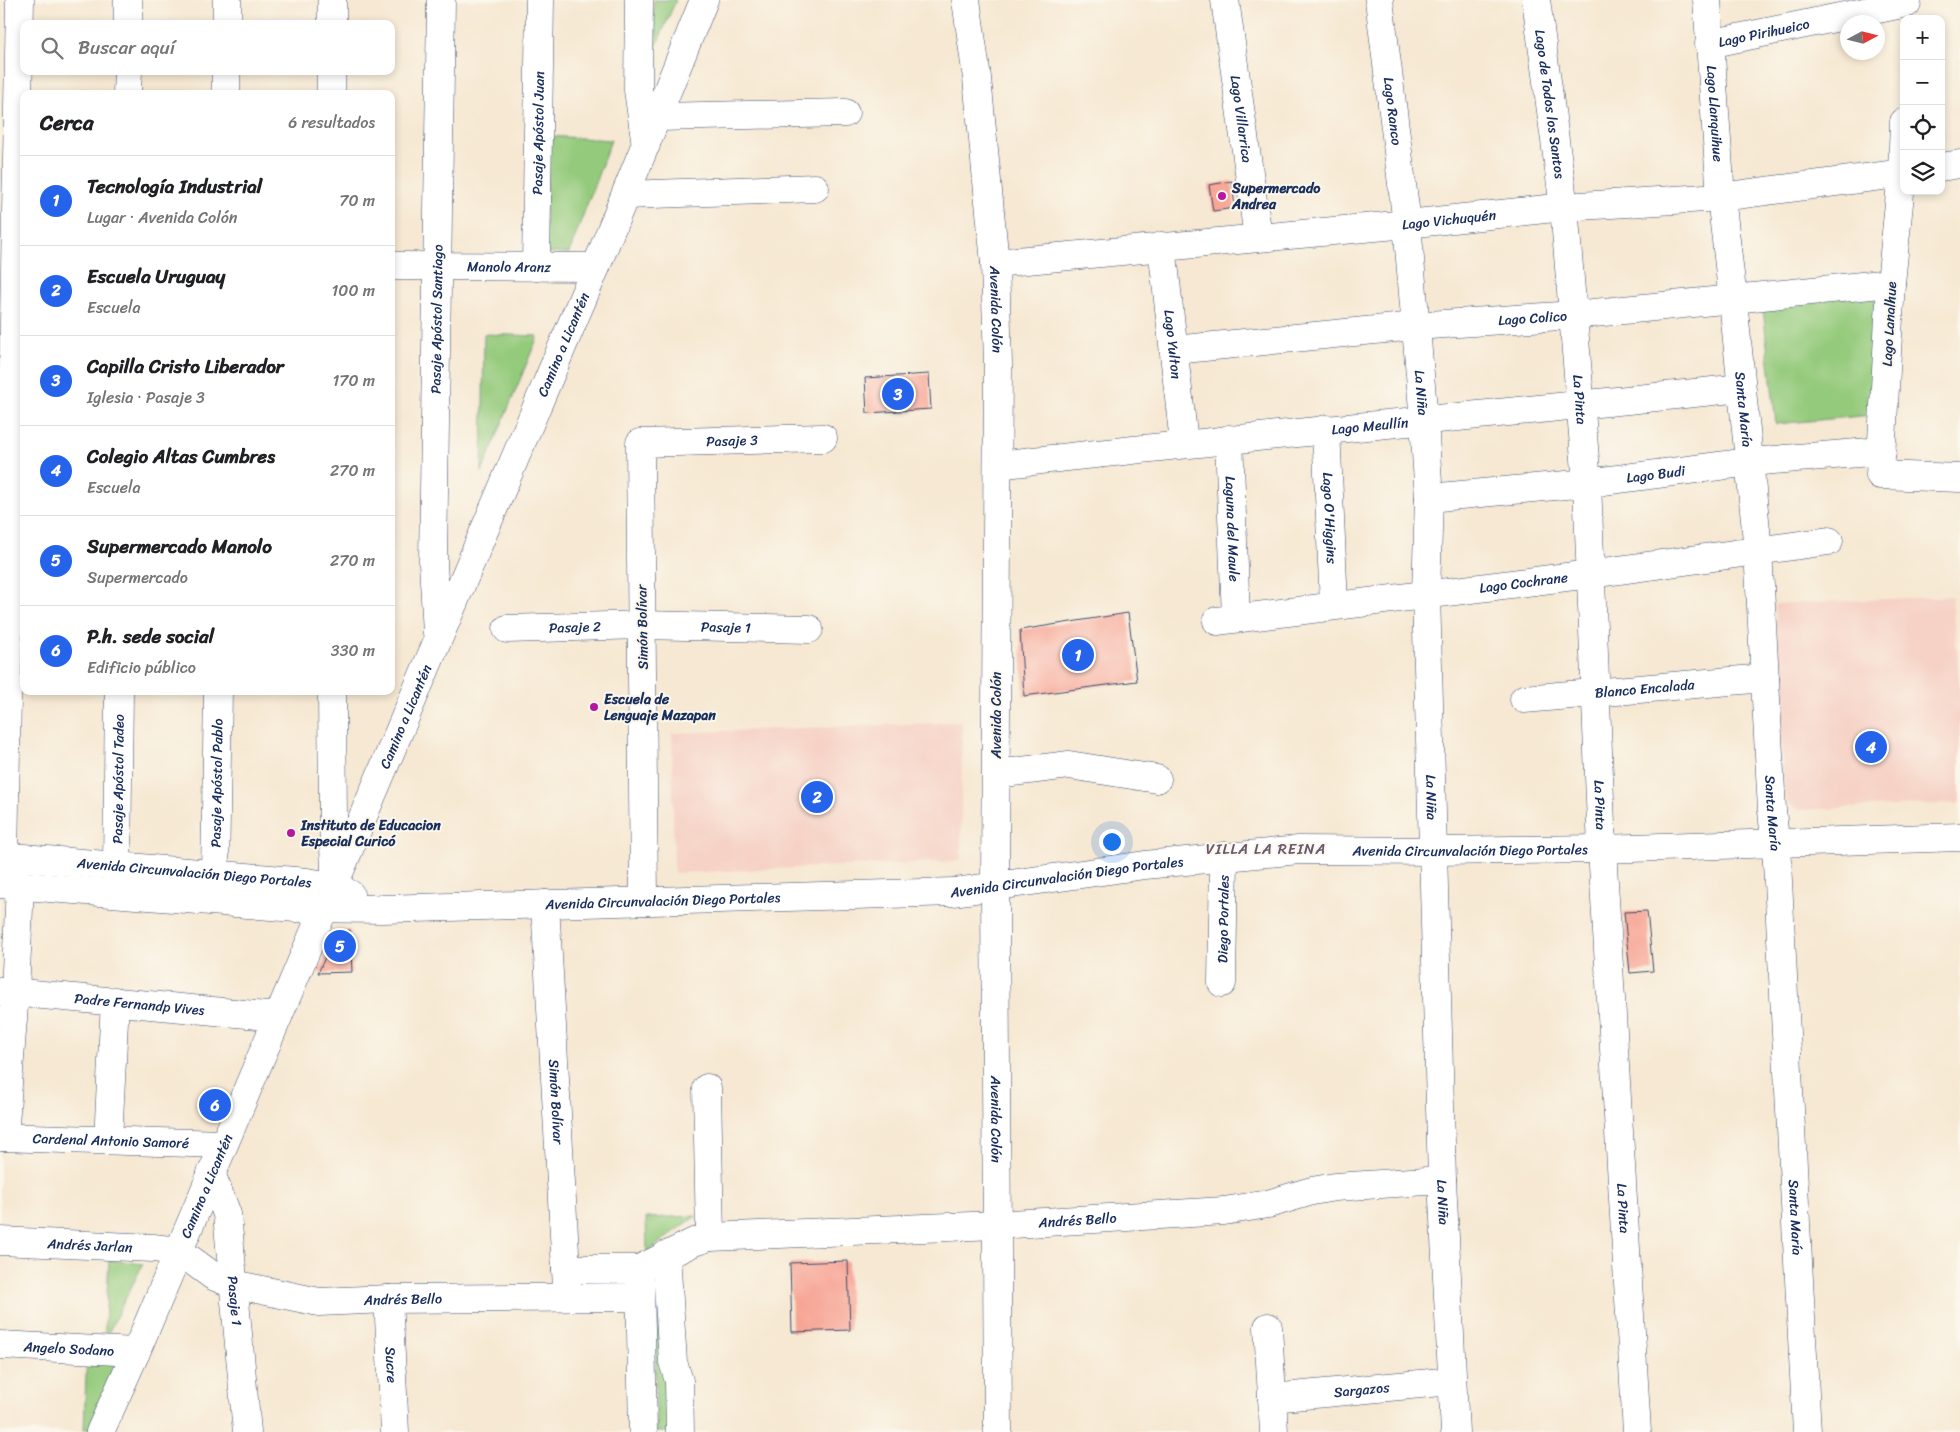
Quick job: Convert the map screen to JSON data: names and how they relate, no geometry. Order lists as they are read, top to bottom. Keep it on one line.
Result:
{"streets":{"street":["Lago Pirihueico","Lago de Todos los Santos","Lago Ranco","Lago Llanquihue","Lago Villarrica","Pasaje Apóstol Juan","Lago Vichuquén","Manolo Aranz","Avenida Colón","Lago Colico","Pasaje Apóstol Santiago","Lago Lanalhue","Camino a Licantén","Lago Yulton","La Niña","La Pinta","Santa María","Lago Meullín","Pasaje 3","Lago Budi","Lago O'Higgins","Laguna del Maule","Lago Cochrane","Pasaje 2","Simón Bolívar","Pasaje 1","Blanco Encalada","Pasaje Apóstol Tadeo","Pasaje Apóstol Pablo","Avenida Circunvalación Diego Portales","Diego Portales","Padre Fernandp Vives","Cardenal Antonio Samoré","Andrés Bello","Andrés Jarlan","Angelo Sodano","Sucre","Sargazos"]},"crossings":[["Lago Pirihueico","Lago Llanquihue"],["Lago de Todos los Santos","Lago Vichuquén"],["Lago de Todos los Santos","La Pinta"],["Lago Ranco","Lago Vichuquén"],["Lago Ranco","La Niña"],["Lago Llanquihue","Lago Vichuquén"],["Lago Llanquihue","Santa María"],["Lago Villarrica","Lago Vichuquén"],["Pasaje Apóstol Juan","Manolo Aranz"],["Lago Vichuquén","Avenida Colón"],["Lago Vichuquén","Lago Yulton"],["Lago Vichuquén","La Niña"],["Lago Vichuquén","La Pinta"],["Lago Vichuquén","Santa María"],["Manolo Aranz","Pasaje Apóstol Santiago"],["Manolo Aranz","Camino a Licantén"],["Avenida Colón","Lago Meullín"],["Avenida Colón","Avenida Circunvalación Diego Portales"],["Avenida Colón","Andrés Bello"],["Lago Colico","Lago Lanalhue"],["Lago Colico","Lago Yulton"],["Lago Colico","La Niña"],["Lago Colico","La Pinta"],["Lago Colico","Santa María"],["Pasaje Apóstol Santiago","Camino a Licantén"],["Lago Lanalhue","Lago Budi"],["Camino a Licantén","Pasaje 1"],["Camino a Licantén","Avenida Circunvalación Diego Portales"],["Camino a Licantén","Padre Fernandp Vives"],["Camino a Licantén","Cardenal Antonio Samoré"],["Camino a Licantén","Andrés Bello"],["Camino a Licantén","Andrés Jarlan"],["Camino a Licantén","Angelo Sodano"],["Lago Yulton","Lago Meullín"],["La Niña","Lago Meullín"],["La Niña","Lago Budi"],["La Niña","Lago Cochrane"],["La Niña","Avenida Circunvalación Diego Portales"],["La Niña","Andrés Bello"],["La Niña","Sargazos"],["La Pinta","Lago Meullín"],["La Pinta","Lago Budi"],["La Pinta","Lago Cochrane"],["La Pinta","Blanco Encalada"],["La Pinta","Avenida Circunvalación Diego Portales"],["Santa María","Lago Meullín"],["Santa María","Lago Budi"],["Santa María","Lago Cochrane"],["Santa María","Blanco Encalada"],["Santa María","Avenida Circunvalación Diego Portales"],["Lago Meullín","Lago O'Higgins"],["Lago Meullín","Laguna del Maule"],["Pasaje 3","Simón Bolívar"],["Lago O'Higgins","Lago Cochrane"],["Laguna del Maule","Lago Cochrane"],["Pasaje 2","Simón Bolívar"],["Pasaje 2","Pasaje 1"],["Simón Bolívar","Pasaje 1"],["Simón Bolívar","Avenida Circunvalación Diego Portales"],["Simón Bolívar","Andrés Bello"],["Pasaje 1","Andrés Bello"],["Pasaje Apóstol Tadeo","Avenida Circunvalación Diego Portales"],["Pasaje Apóstol Pablo","Avenida Circunvalación Diego Portales"],["Avenida Circunvalación Diego Portales","Diego Portales"],["Andrés Bello","Andrés Jarlan"],["Andrés Bello","Sucre"]],"districts":["VILLA LA REINA"],"places":["Supermercado Andrea","Escuela de Lenguaje Mazapan","Instituto de Educacion Especial Curicó"],"north":"right","page":{"map_buttons":["+","−"],"search":"Buscar aquí","heading":["Cerca","6 resultados"],"list":[{"mark":"1","name":"Tecnología Industrial","note":"Lugar · Avenida Colón","value":"70 m"},{"mark":"2","name":"Escuela Uruguay","note":"Escuela","value":"100 m"},{"mark":"3","name":"Capilla Cristo Liberador","note":"Iglesia · Pasaje 3","value":"170 m"},{"mark":"4","name":"Colegio Altas Cumbres","note":"Escuela","value":"270 m"},{"mark":"5","name":"Supermercado Manolo","note":"Supermercado","value":"270 m"},{"mark":"6","name":"P.h. sede social","note":"Edificio público","value":"330 m"}],"pins":["3","1","4","2","5","6"]}}
